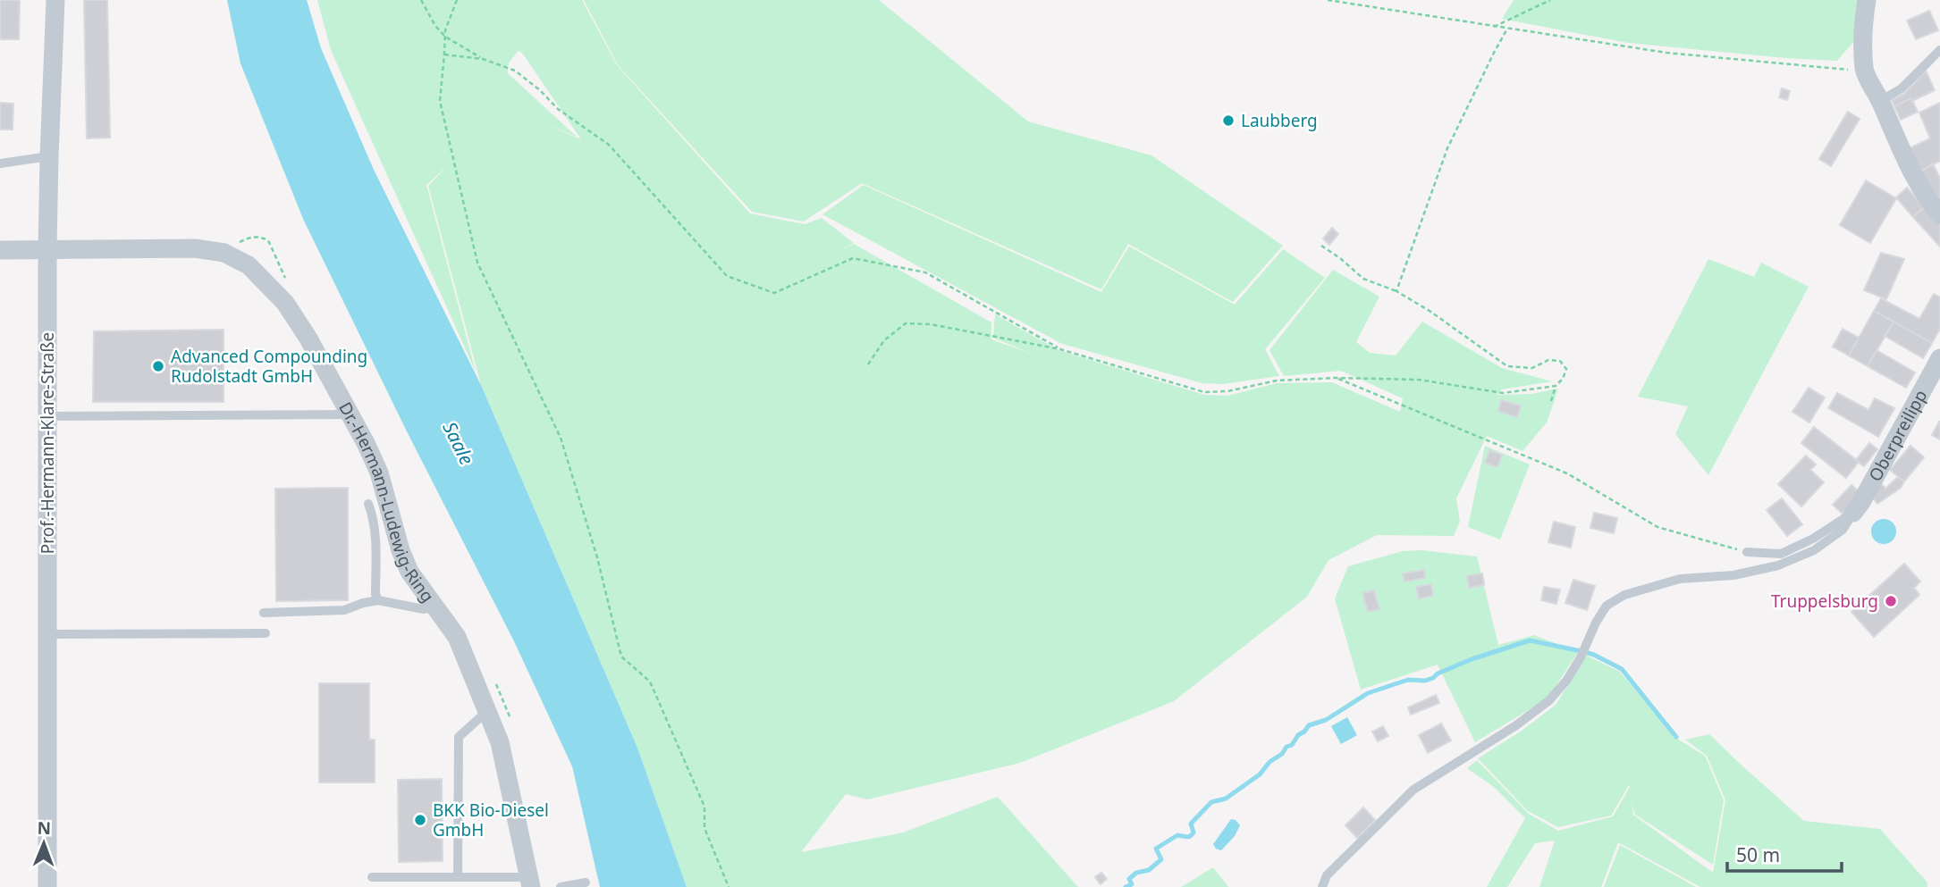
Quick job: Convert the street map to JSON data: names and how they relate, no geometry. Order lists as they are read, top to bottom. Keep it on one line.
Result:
{"streets":{"street":["Oberpreilipp","Prof.-Hermann-Klare-Straße","Dr.-Hermann-Ludewig-Ring"]},"crossings":[["Prof.-Hermann-Klare-Straße","Dr.-Hermann-Ludewig-Ring"]],"water":["Saale"],"places":["Laubberg","Advanced Compounding Rudolstadt GmbH","Truppelsburg","BKK Bio-Diesel GmbH"],"scale_bar":"50 m","north":"top"}
